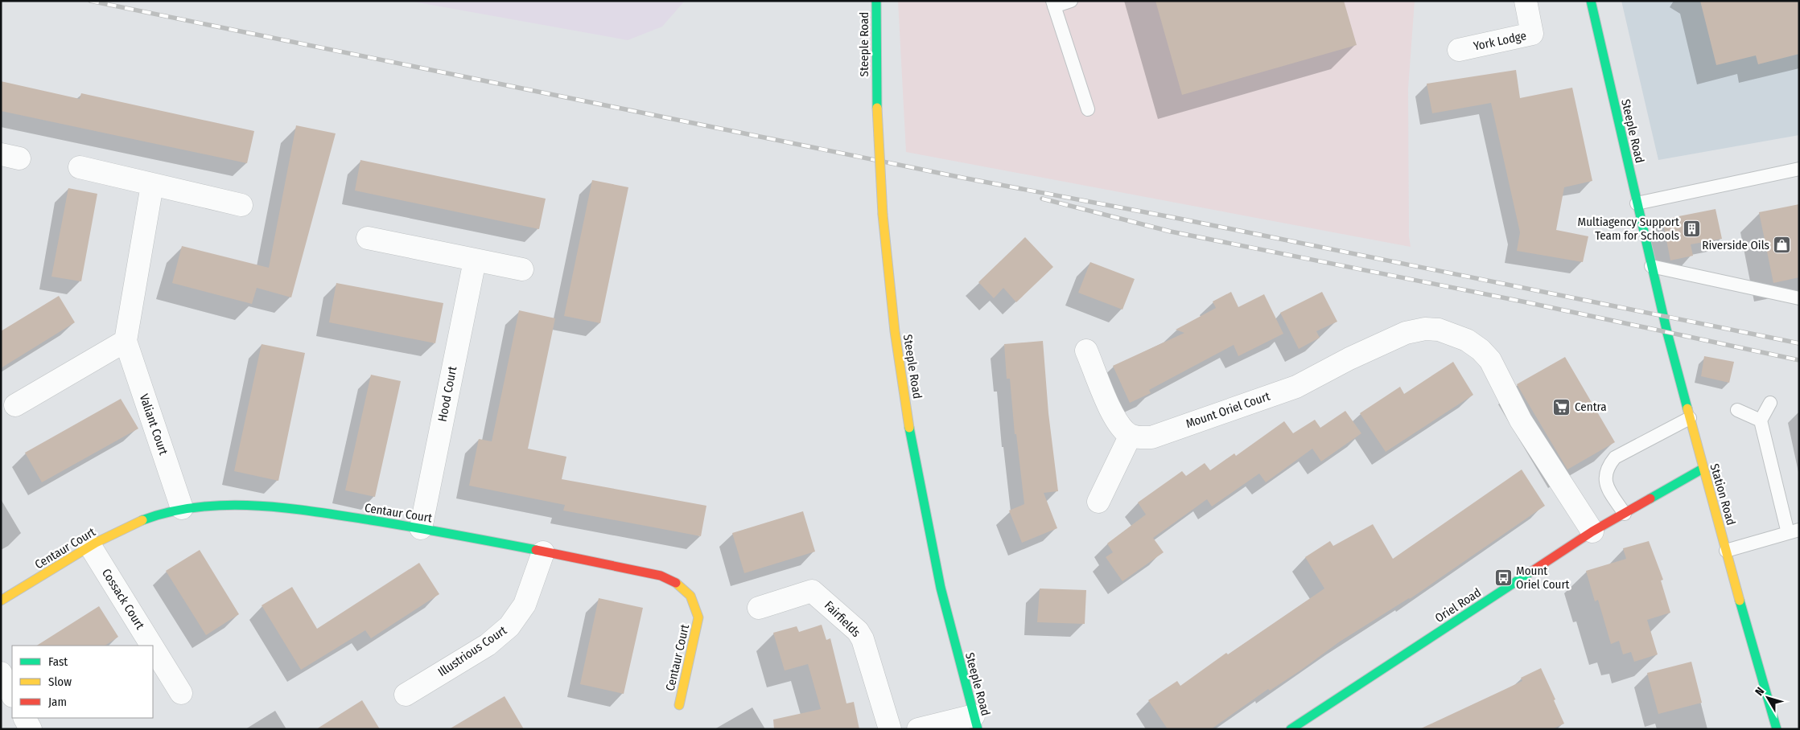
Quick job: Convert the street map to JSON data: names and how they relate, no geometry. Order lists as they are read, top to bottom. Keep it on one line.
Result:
{"streets":{"street":["York Lodge","Steeple Road","Hood Court","Mount Oriel Court","Valiant Court","Station Road","Centaur Court","Cossack Court","Oriel Road","Fairfields","Illustrious Court"]},"crossings":[["Steeple Road","Station Road"],["Hood Court","Centaur Court"],["Mount Oriel Court","Oriel Road"],["Valiant Court","Centaur Court"],["Station Road","Oriel Road"],["Centaur Court","Cossack Court"],["Centaur Court","Illustrious Court"]],"places":{"building":["Multiagency Support Team for Schools"],"shop":["Riverside Oils"],"supermarket":["Centra"],"bus stop":["Mount Oriel Court"]},"legend":["Fast","Slow","Jam"],"north":"top left"}
